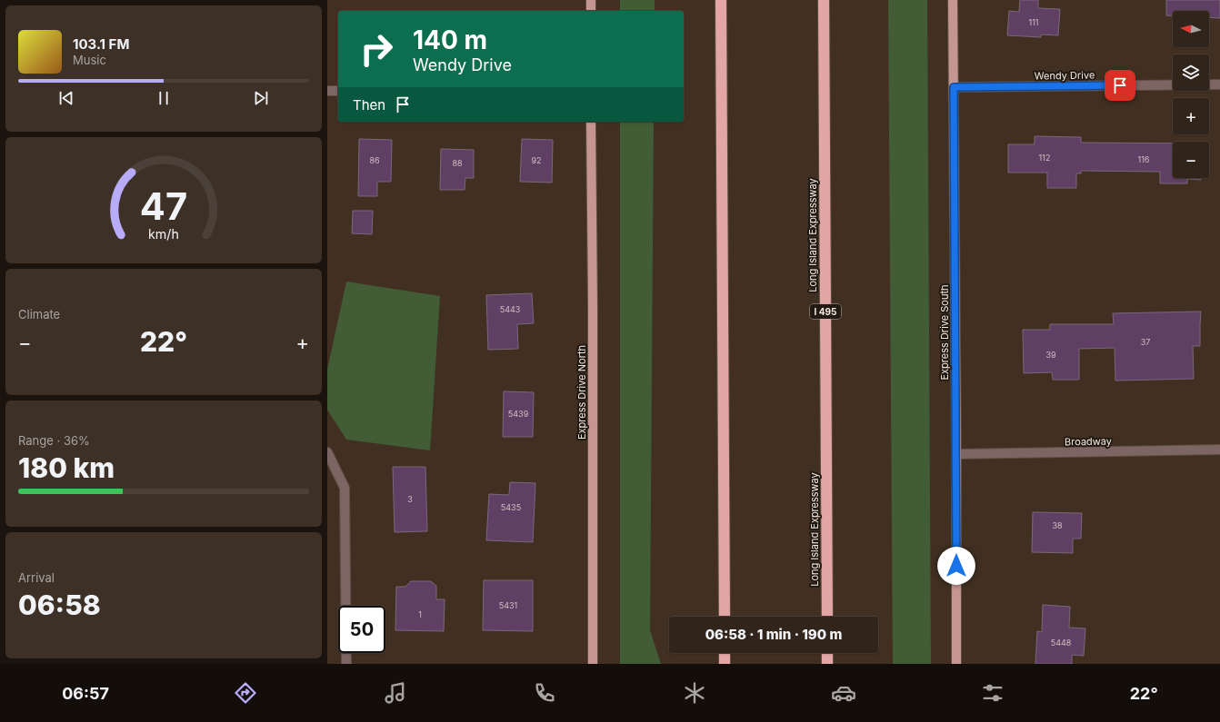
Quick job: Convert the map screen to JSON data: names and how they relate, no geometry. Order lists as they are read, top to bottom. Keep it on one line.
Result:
{"streets":{"highway":["Long Island Expressway","I 495"],"main road":["Express Drive South","Express Drive North"],"street":["Wendy Drive","Broadway"]},"crossings":[["Wendy Drive","Express Drive South"],["Express Drive South","Broadway"]],"house_numbers":["111","112","116","86","92","88","5443","37","39","5439","3","5435","38","5431","1","5448"],"north":"left","page":{"map_buttons":["+","−"],"turn":["140 m","Wendy Drive"],"song":["103.1 FM","Music"],"then":"Then","tile":["Climate",["Range · 36%","180 km"],["Arrival","06:58"]],"heat":["−","22°","+"],"limit":"50","trip":"06:58 · 1 min · 190 m","tabs":["06:57","22°"],"gauge":["47","km/h"]}}
